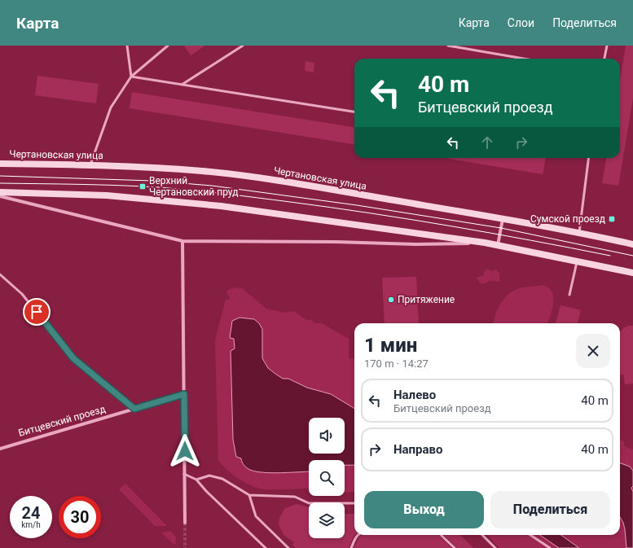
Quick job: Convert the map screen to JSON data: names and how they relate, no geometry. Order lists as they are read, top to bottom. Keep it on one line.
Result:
{"streets":{"main road":["Чертановская улица"],"street":["Битцевский проезд"]},"places":{"transit":["Верхний Чертановский пруд","Сумской проезд"],"other":["Притяжение"]},"page":{"header":"Карта","nav":["Карта","Слои","Поделиться"],"turn":["40 m","Битцевский проезд"],"heading":["1 мин","170 m · 14:27"],"list":[{"name":"Налево","note":"Битцевский проезд","value":"40 m"},{"name":"Направо","value":"40 m"}],"buttons":["Выход","Поделиться"],"speed":"24 km/h","limit":"30"}}
